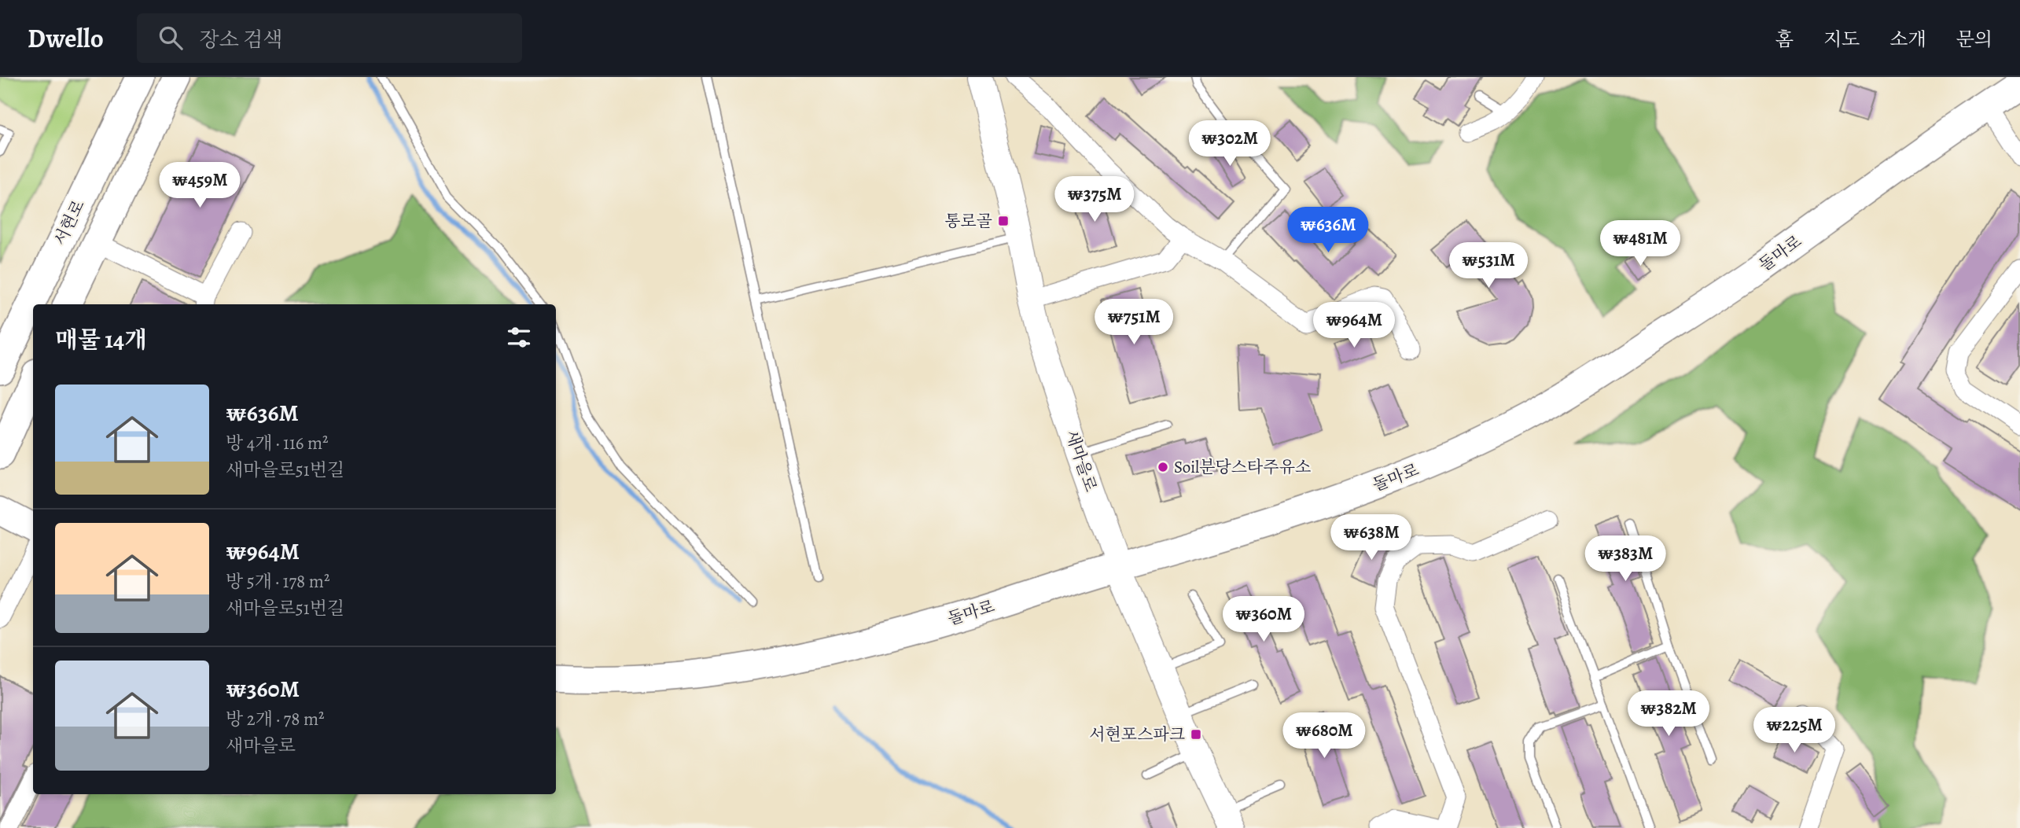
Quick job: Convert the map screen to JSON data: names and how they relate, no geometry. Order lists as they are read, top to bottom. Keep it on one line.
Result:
{"streets":{"main road":["서현로","돌마로"],"street":["새마을로"]},"crossings":[["돌마로","새마을로"]],"places":{"transit":["통로골","서현포스파크"],"other":["Soil분당스타주유소"]},"page":{"header":"Dwello","search":"장소 검색","nav":["홈","지도","소개","문의"],"price":["₩302M","₩459M","₩375M","₩636M","₩481M","₩531M","₩751M","₩964M","₩638M","₩383M","₩360M","₩382M","₩225M","₩680M"],"heading":"매물 14개","list":[{"name":"₩636M","note":"방 4개 · 116 m² · 새마을로51번길"},{"name":"₩964M","note":"방 5개 · 178 m² · 새마을로51번길"},{"name":"₩360M","note":"방 2개 · 78 m² · 새마을로"}]}}
